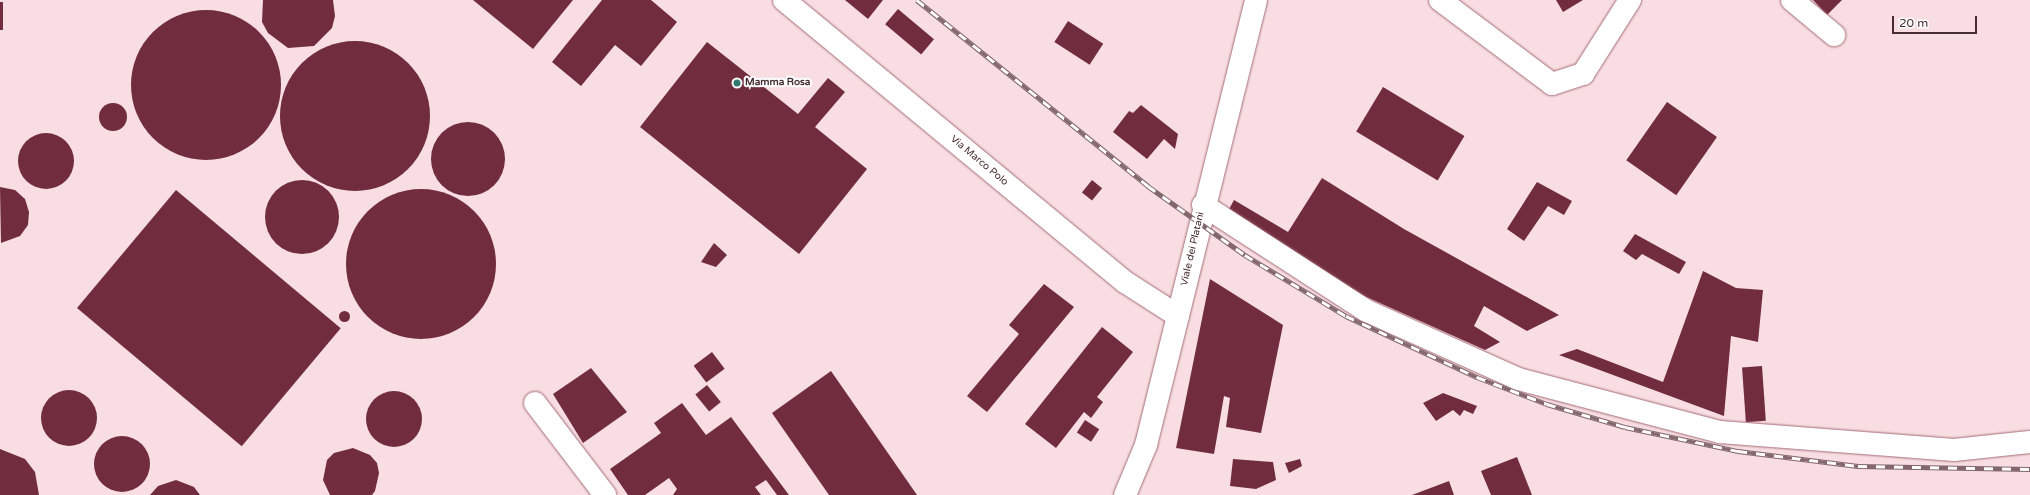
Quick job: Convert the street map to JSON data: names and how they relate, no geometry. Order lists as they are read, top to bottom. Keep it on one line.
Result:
{"streets":{"street":["Via Marco Polo","Viale dei Platani"]},"crossings":[["Via Marco Polo","Viale dei Platani"]],"places":["Mamma Rosa"],"scale_bar":"20 m"}
